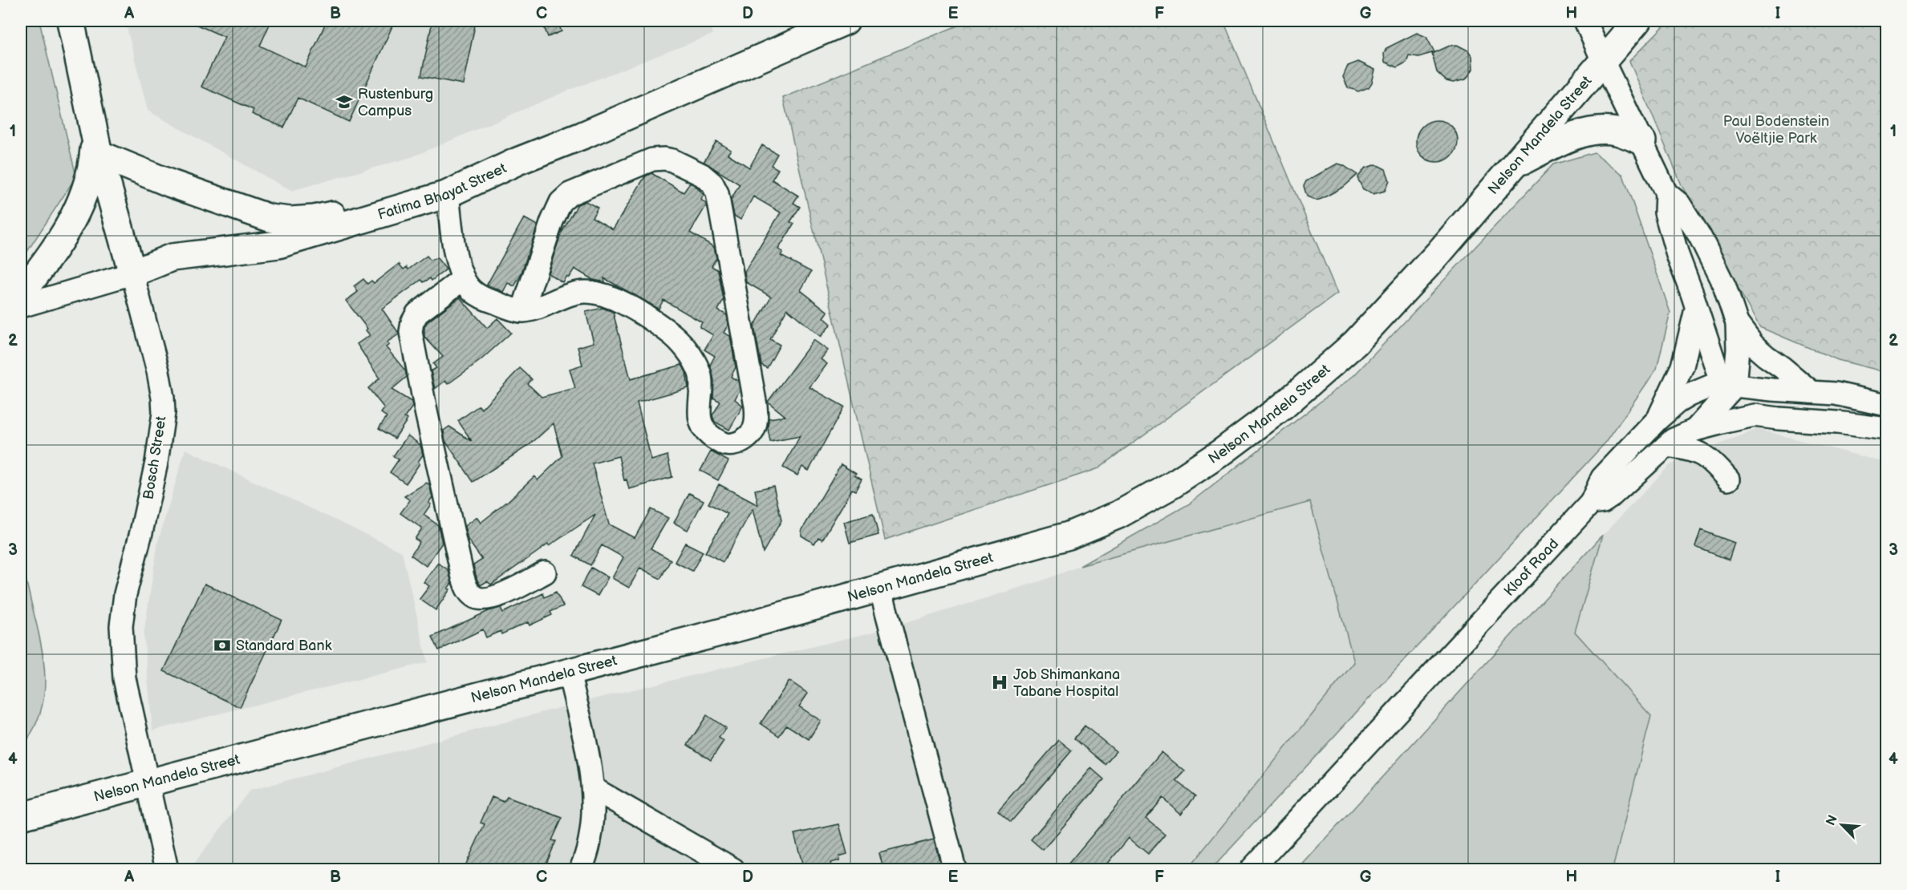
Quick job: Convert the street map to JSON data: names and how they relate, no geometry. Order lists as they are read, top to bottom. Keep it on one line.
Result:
{"streets":{"main road":["Nelson Mandela Street","Fatima Bhayat Street","Bosch Street"],"street":["Kloof Road"]},"crossings":[["Nelson Mandela Street","Bosch Street"],["Fatima Bhayat Street","Bosch Street"]],"parks":["Paul Bodenstein Voëltjie Park"],"places":{"school or university":["Rustenburg Campus"],"bank":["Standard Bank"],"hospital":["Job Shimankana Tabane Hospital"]},"north":"top left","grid":{"columns":["A","B","C","D","E","F","G","H","I"],"rows":["1","2","3","4"]}}
